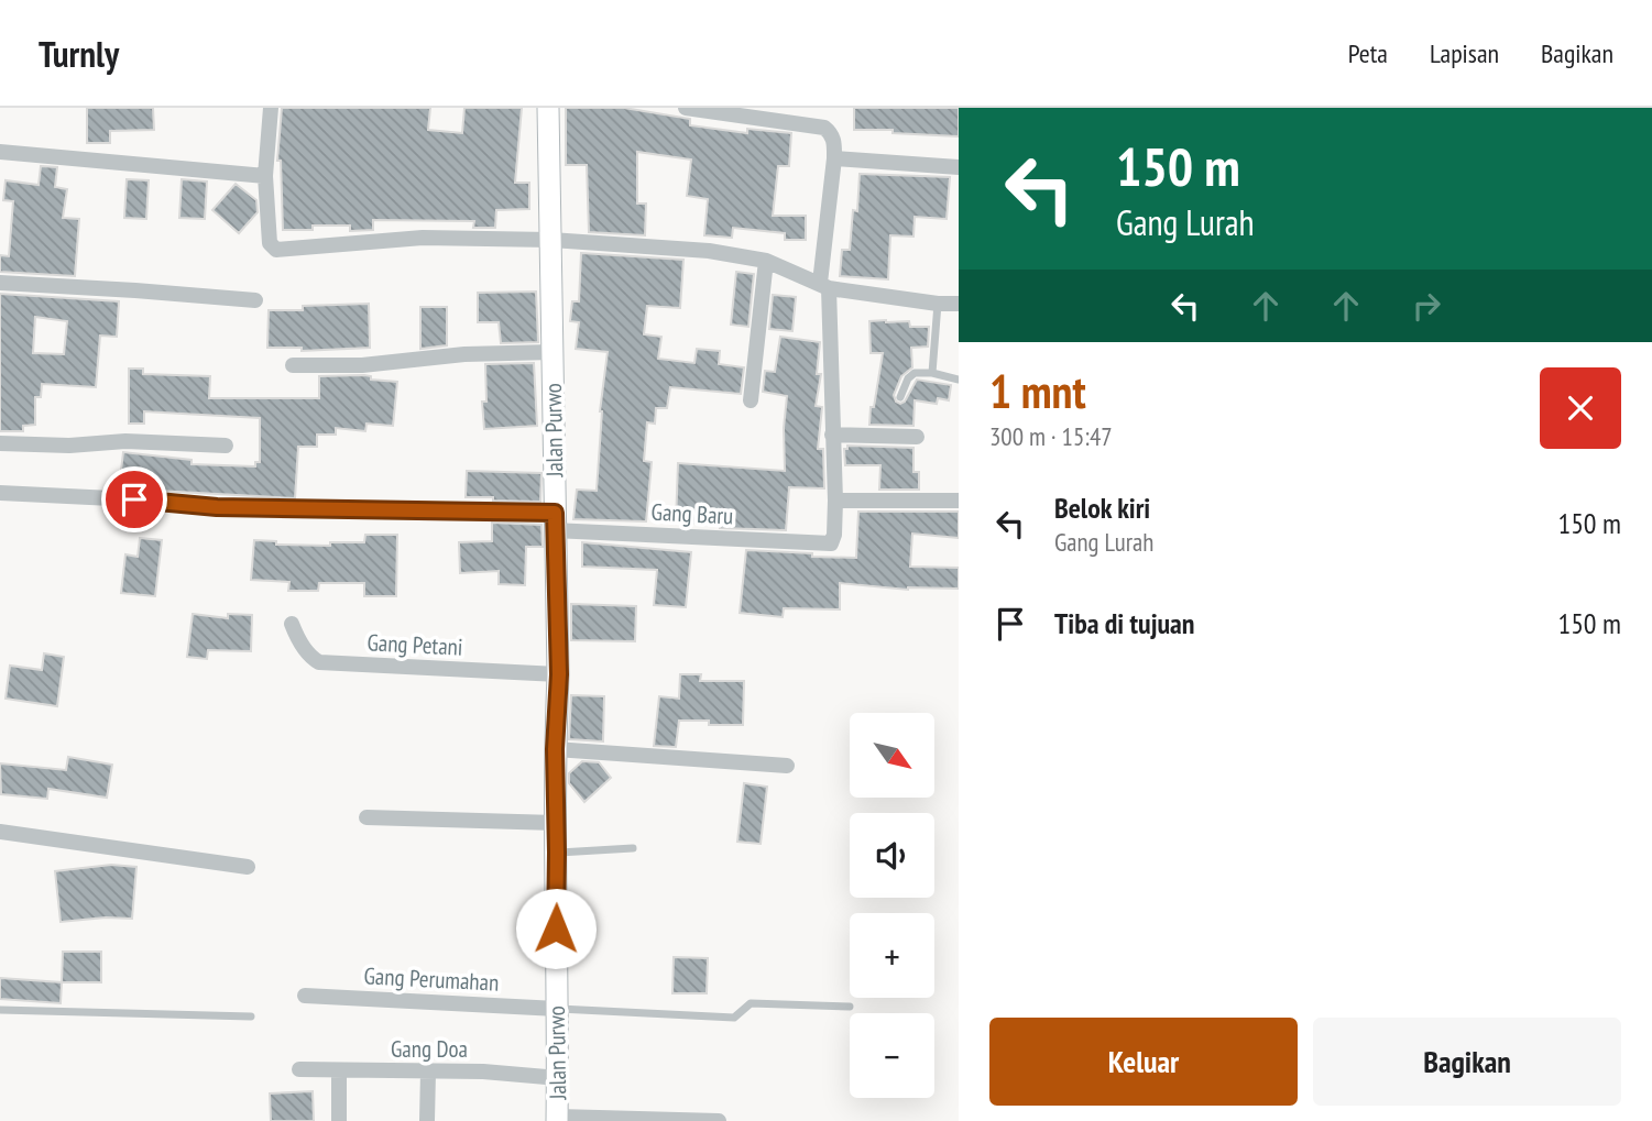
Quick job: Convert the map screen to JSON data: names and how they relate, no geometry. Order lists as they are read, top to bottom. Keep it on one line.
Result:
{"streets":{"street":["Jalan Purwo","Gang Baru","Gang Petani","Gang Perumahan","Gang Doa"]},"crossings":[["Jalan Purwo","Gang Baru"],["Jalan Purwo","Gang Petani"],["Jalan Purwo","Gang Perumahan"],["Jalan Purwo","Gang Doa"]],"north":"bottom right","page":{"header":"Turnly","nav":["Peta","Lapisan","Bagikan"],"turn":["150 m","Gang Lurah"],"heading":["1 mnt","300 m · 15:47"],"list":[{"name":"Belok kiri","note":"Gang Lurah","value":"150 m"},{"name":"Tiba di tujuan","value":"150 m"}],"map_buttons":["+","−"],"buttons":["Keluar","Bagikan"]}}
